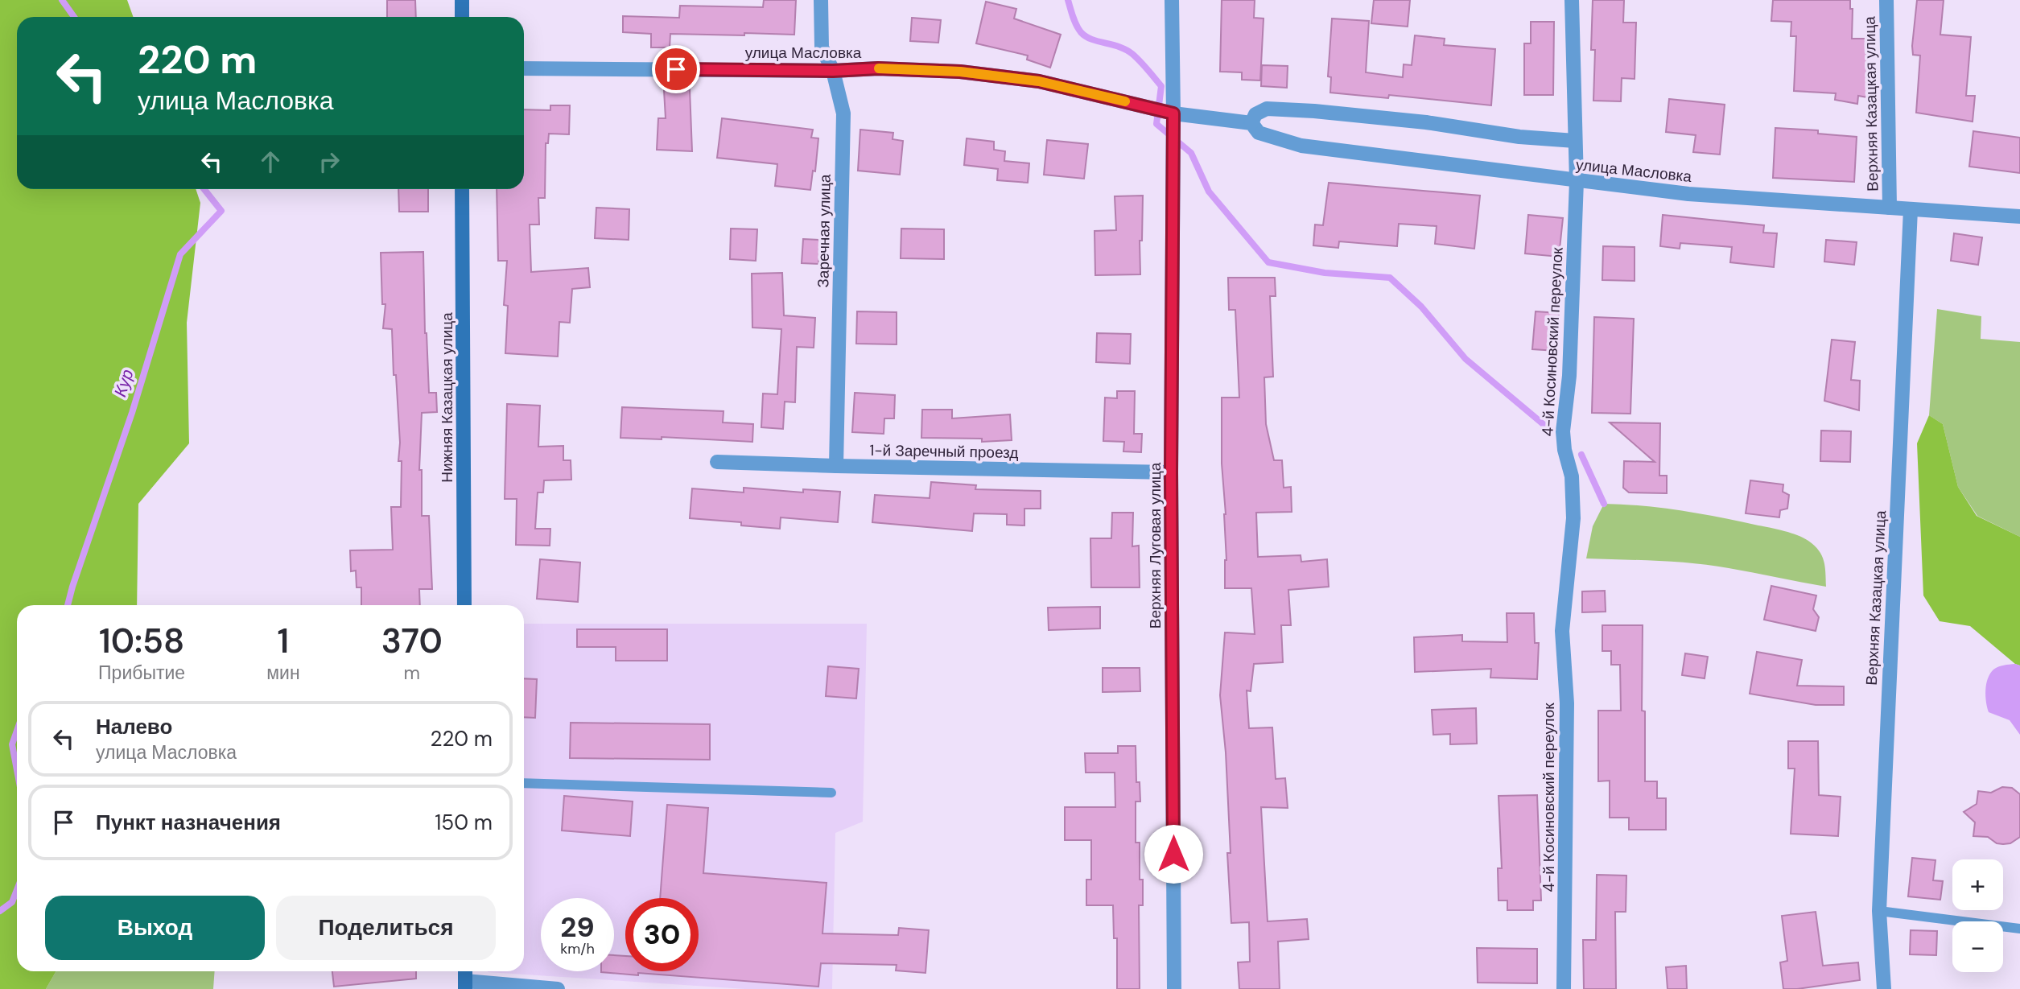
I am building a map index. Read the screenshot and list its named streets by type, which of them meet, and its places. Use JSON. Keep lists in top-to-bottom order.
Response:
{
  "streets": {
    "street": [
      "улица Масловка",
      "Верхняя Казацкая улица",
      "Заречная улица",
      "4-й Косиновский переулок",
      "Нижняя Казацкая улица",
      "1-й Заречный проезд",
      "Верхняя Луговая улица"
    ]
  },
  "crossings": [
    ["улица Масловка", "Верхняя Казацкая улица"],
    ["улица Масловка", "Заречная улица"],
    ["улица Масловка", "4-й Косиновский переулок"],
    ["улица Масловка", "Верхняя Луговая улица"],
    ["Заречная улица", "1-й Заречный проезд"],
    ["1-й Заречный проезд", "Верхняя Луговая улица"]
  ],
  "water": ["Кур"],
  "page": {
    "turn": ["220 m", "улица Масловка"],
    "eta": [
      "10:58",
      "Прибытие",
      "1",
      "мин",
      "370",
      "m"
    ],
    "list": [
      {
        "name": "Налево",
        "note": "улица Масловка",
        "value": "220 m"
      },
      {
        "name": "Пункт назначения",
        "value": "150 m"
      }
    ],
    "map_buttons": ["+", "−"],
    "buttons": ["Выход", "Поделиться"],
    "speed": "29 km/h",
    "limit": "30"
  }
}
